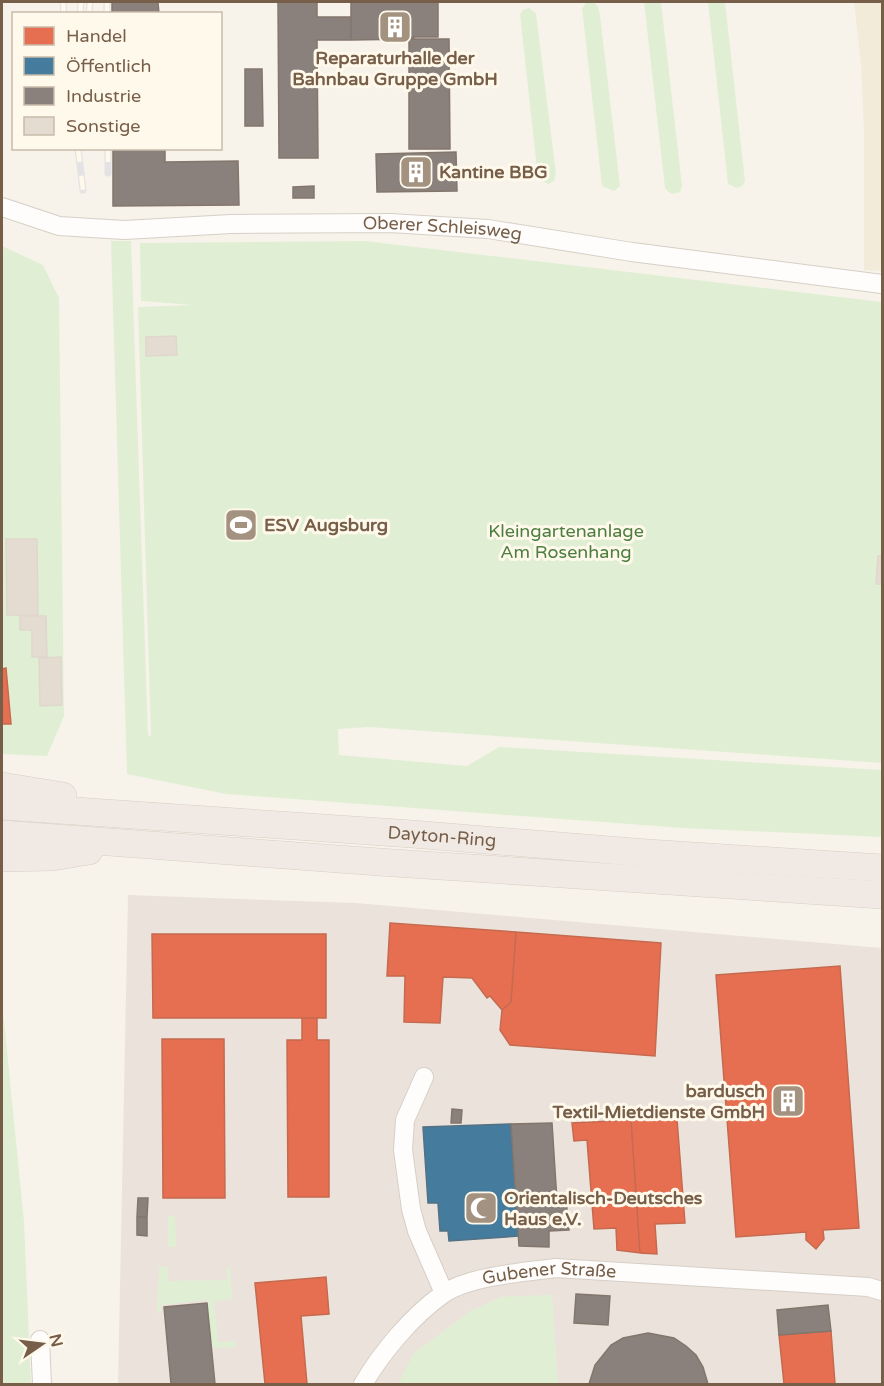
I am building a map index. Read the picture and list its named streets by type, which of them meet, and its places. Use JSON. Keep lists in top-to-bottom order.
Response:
{
  "streets": {
    "highway": ["Dayton-Ring"],
    "street": ["Oberer Schleisweg", "Gubener Straße"]
  },
  "parks": ["Kleingartenanlage Am Rosenhang"],
  "places": {
    "building": ["Reparaturhalle der Bahnbau Gruppe GmbH", "Kantine BBG", "bardusch Textil-Mietdienste GmbH"],
    "sports": ["ESV Augsburg"],
    "mosque": ["Orientalisch-Deutsches Haus e.V."]
  },
  "legend": [
    "Handel",
    "Öffentlich",
    "Industrie",
    "Sonstige"
  ],
  "north": "right"
}
